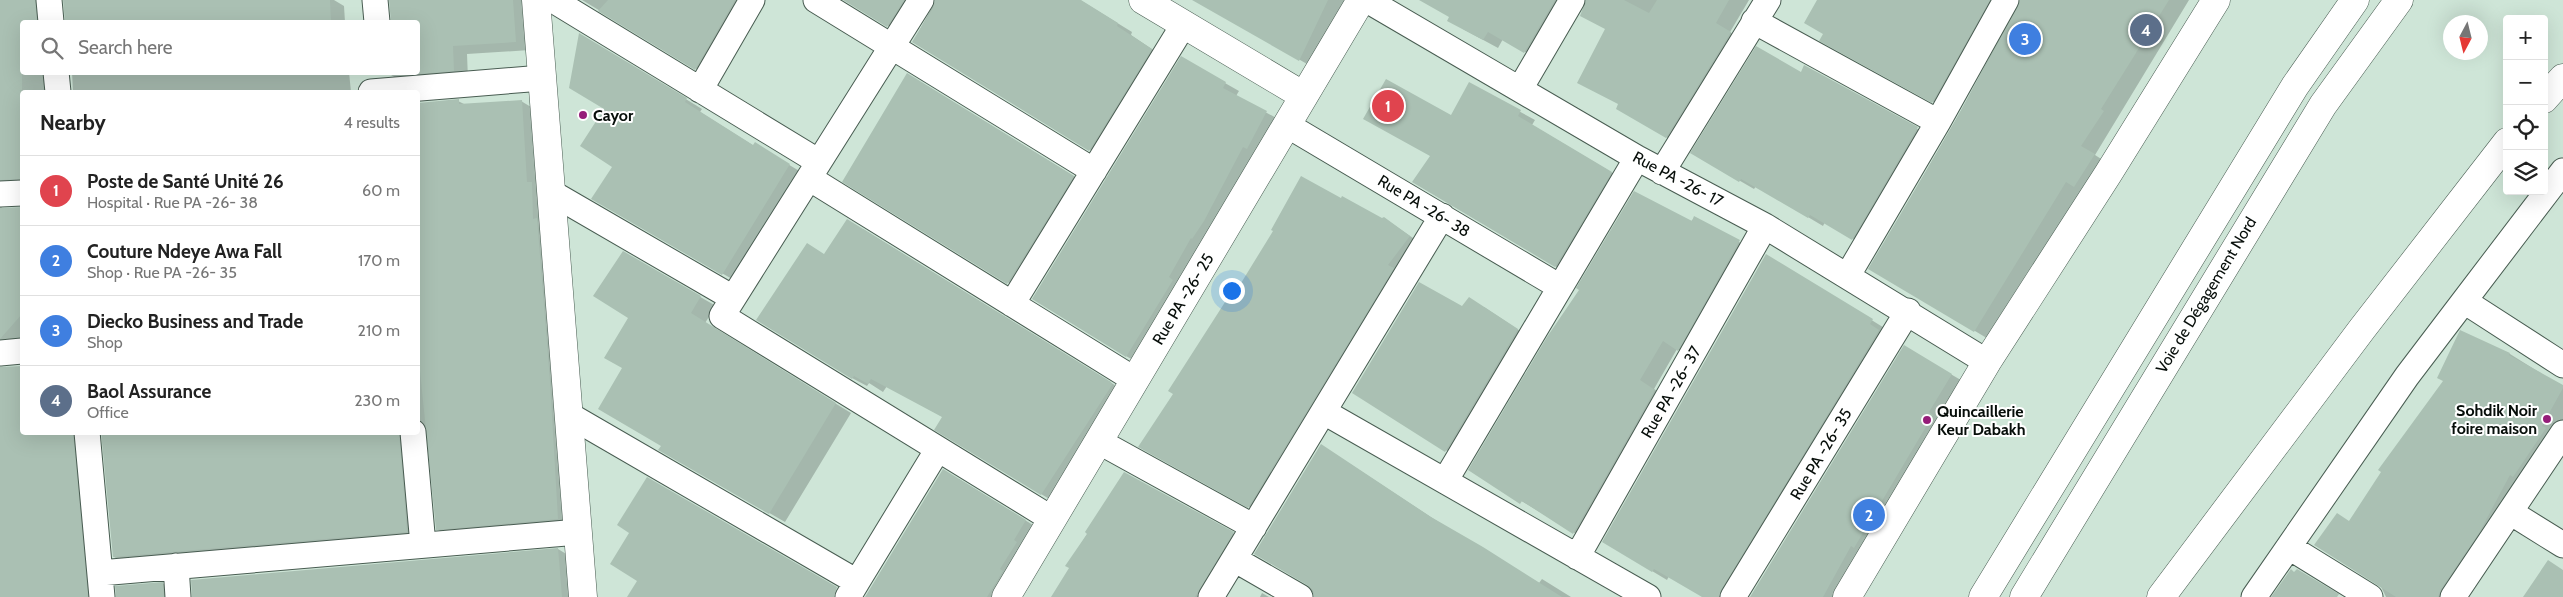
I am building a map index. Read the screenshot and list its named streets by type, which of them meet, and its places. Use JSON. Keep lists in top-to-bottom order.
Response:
{
  "streets": {
    "main road": ["Voie de Dégagement Nord", "Rue PA -26- 25"],
    "street": [
      "Rue PA -26- 17",
      "Rue PA -26- 38",
      "Rue PA -26- 37",
      "Rue PA -26- 35"
    ]
  },
  "crossings": [
    ["Rue PA -26- 17", "Rue PA -26- 37"],
    ["Rue PA -26- 17", "Rue PA -26- 35"],
    ["Rue PA -26- 38", "Rue PA -26- 25"]
  ],
  "places": ["Cayor", "Sohdik Noir foire maison", "Quincaillerie Keur Dabakh"],
  "north": "bottom",
  "page": {
    "pins": [
      "4",
      "3",
      "1",
      "2"
    ],
    "map_buttons": ["+", "−"],
    "search": "Search here",
    "heading": ["Nearby", "4 results"],
    "list": [
      {
        "mark": "1",
        "name": "Poste de Santé Unité 26",
        "note": "Hospital · Rue PA -26- 38",
        "value": "60 m"
      },
      {
        "mark": "2",
        "name": "Couture Ndeye Awa Fall",
        "note": "Shop · Rue PA -26- 35",
        "value": "170 m"
      },
      {
        "mark": "3",
        "name": "Diecko Business and Trade",
        "note": "Shop",
        "value": "210 m"
      },
      {
        "mark": "4",
        "name": "Baol Assurance",
        "note": "Office",
        "value": "230 m"
      }
    ]
  }
}
